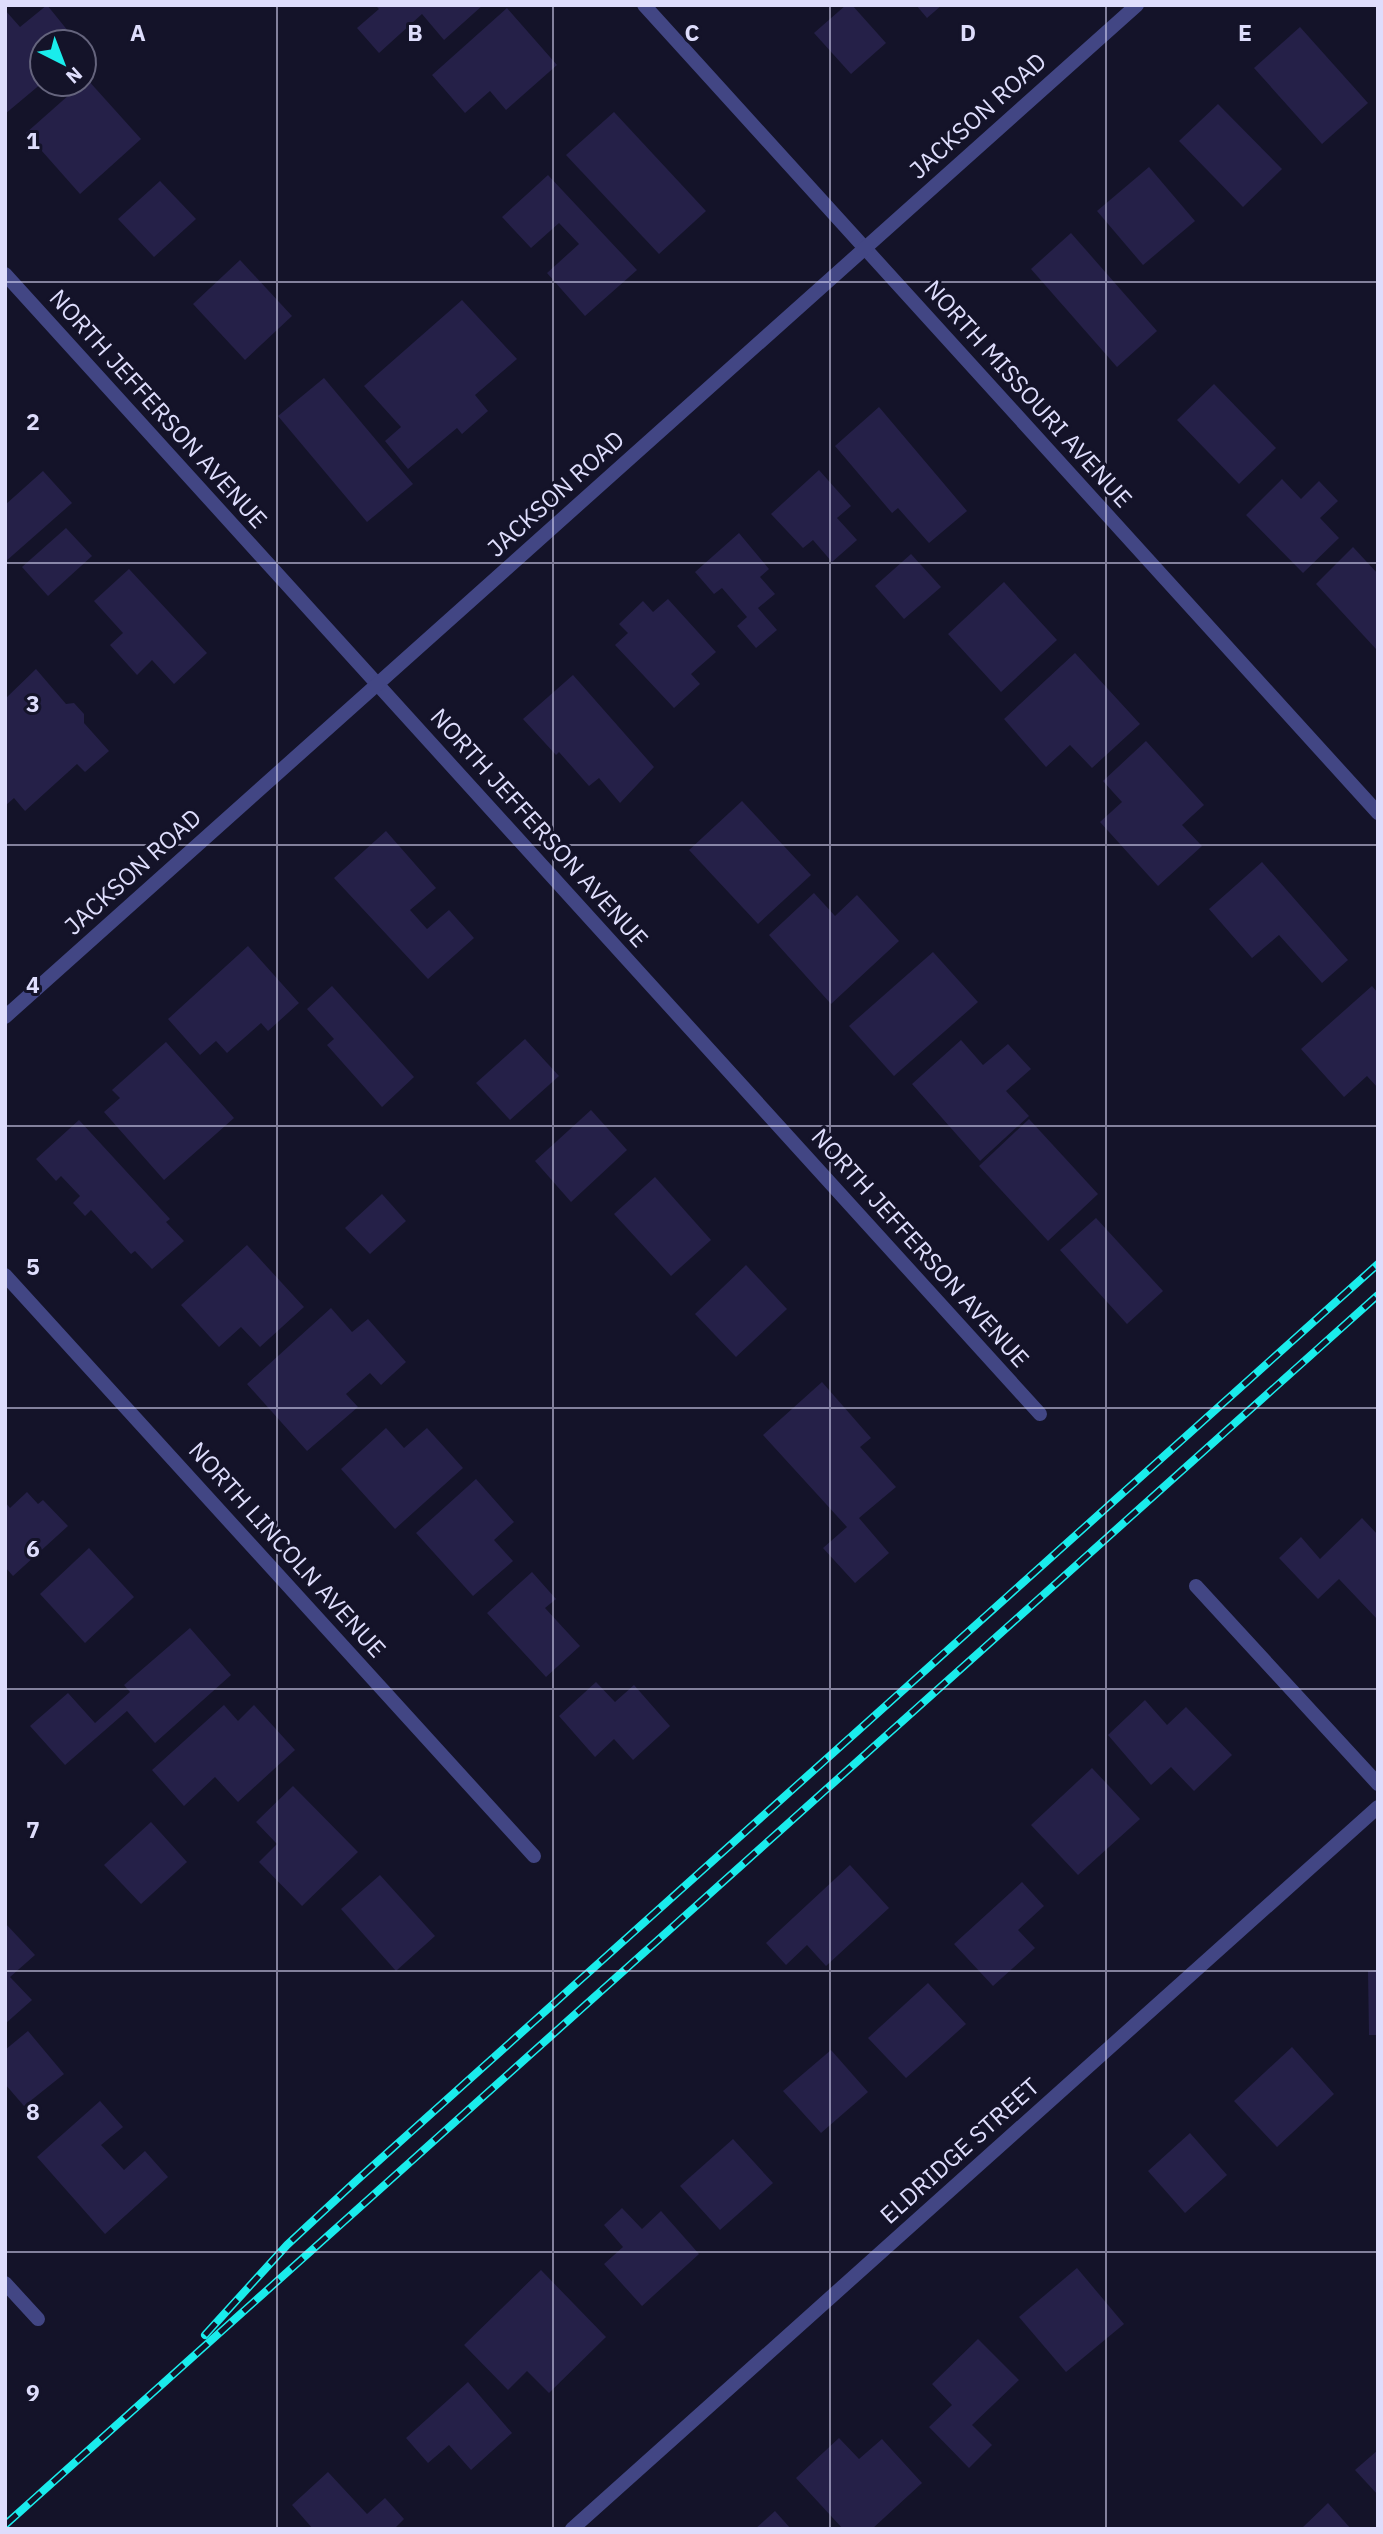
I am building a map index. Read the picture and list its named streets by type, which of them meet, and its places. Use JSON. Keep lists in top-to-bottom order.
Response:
{
  "streets": {
    "street": [
      "JACKSON ROAD",
      "NORTH MISSOURI AVENUE",
      "NORTH JEFFERSON AVENUE",
      "NORTH LINCOLN AVENUE",
      "ELDRIDGE STREET"
    ]
  },
  "crossings": [
    ["JACKSON ROAD", "NORTH MISSOURI AVENUE"],
    ["JACKSON ROAD", "NORTH JEFFERSON AVENUE"]
  ],
  "north": "bottom right",
  "grid": {
    "columns": [
      "A",
      "B",
      "C",
      "D",
      "E"
    ],
    "rows": [
      "1",
      "2",
      "3",
      "4",
      "5",
      "6",
      "7",
      "8",
      "9"
    ]
  }
}
